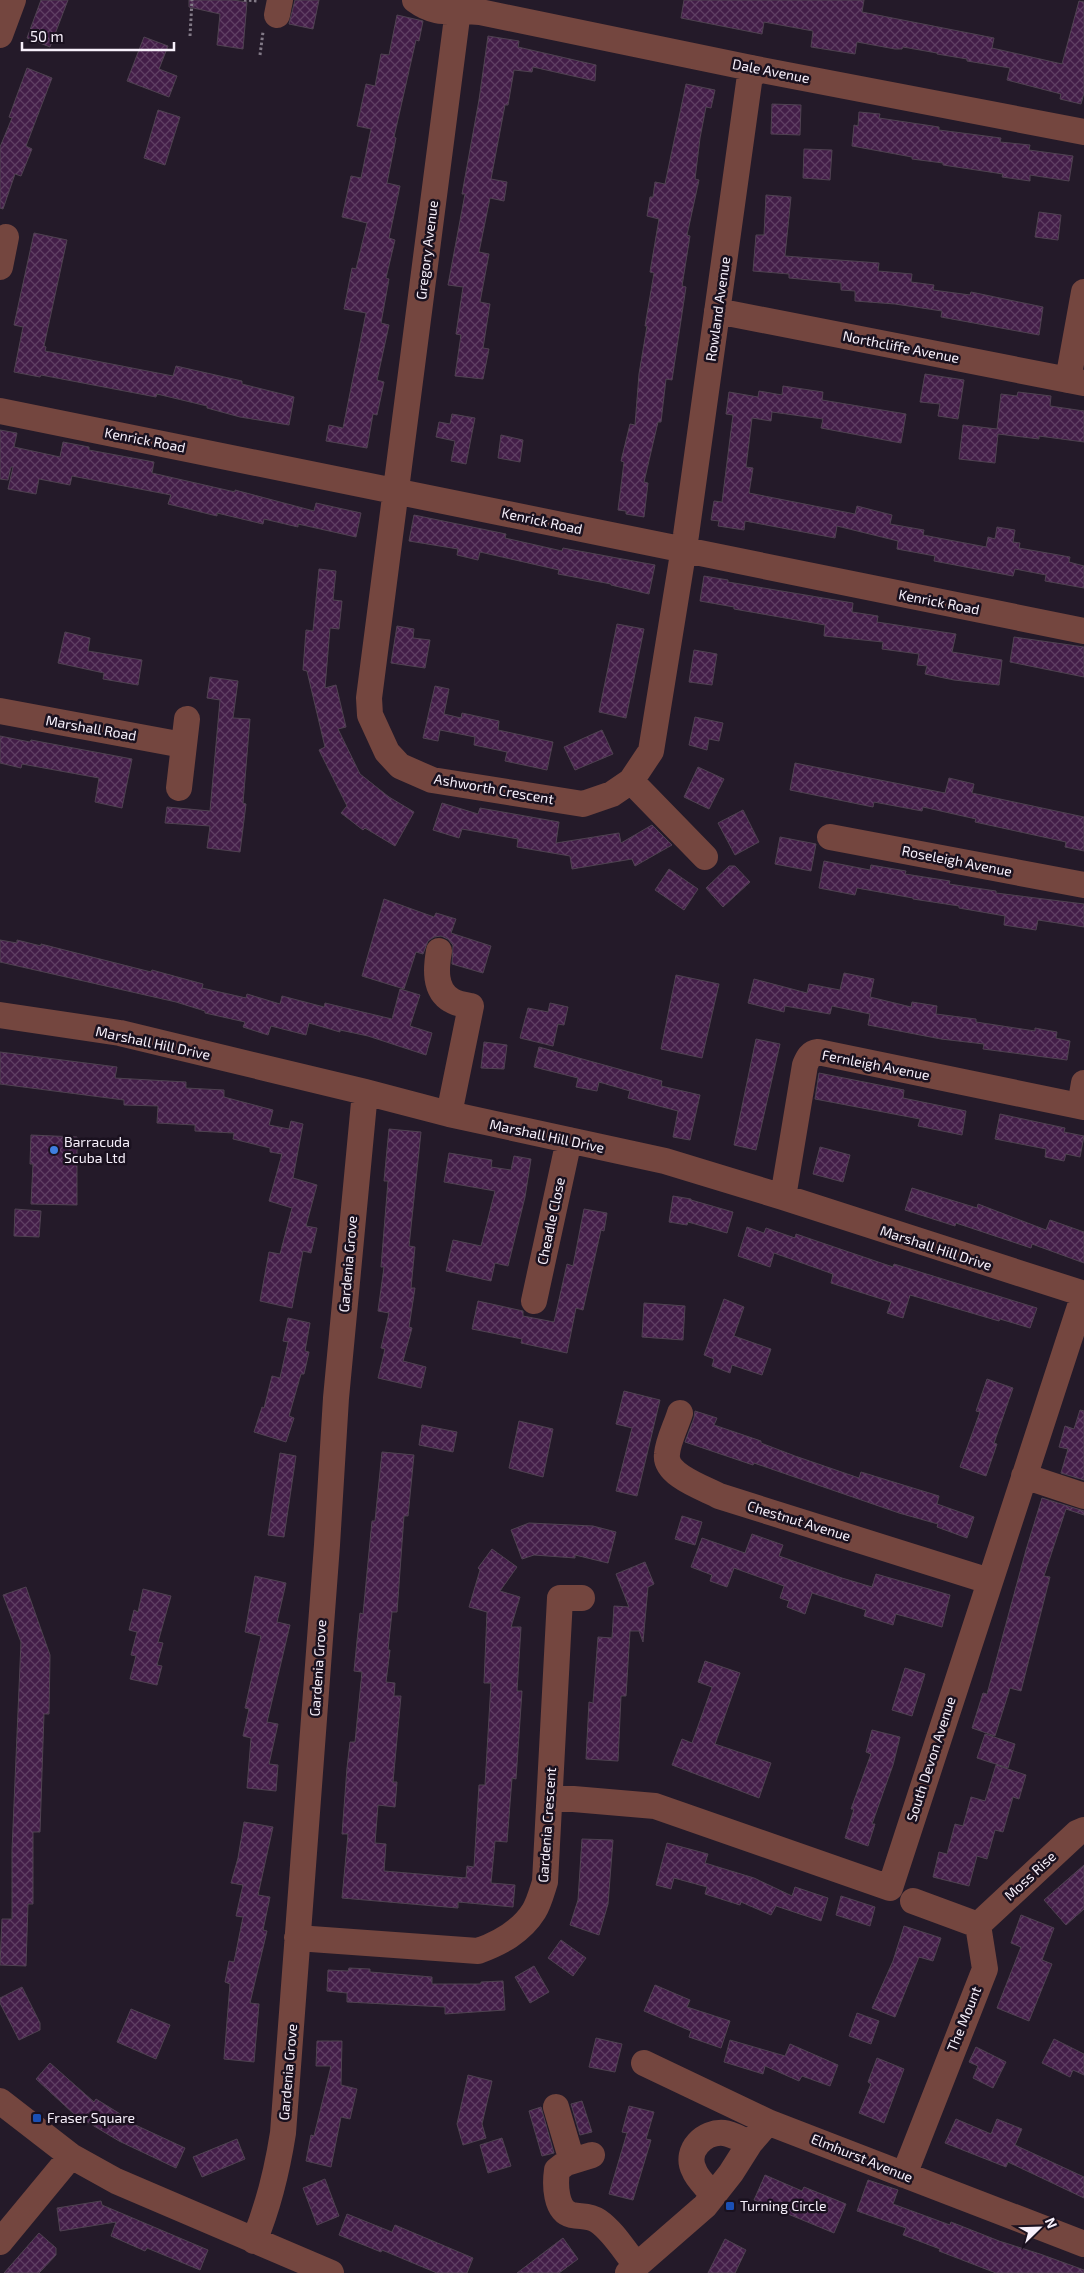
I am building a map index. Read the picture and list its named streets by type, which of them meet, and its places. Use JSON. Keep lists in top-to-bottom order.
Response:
{
  "streets": {
    "street": [
      "Dale Avenue",
      "Gregory Avenue",
      "Rowland Avenue",
      "Northcliffe Avenue",
      "Kenrick Road",
      "Marshall Road",
      "Ashworth Crescent",
      "Roseleigh Avenue",
      "Marshall Hill Drive",
      "Fernleigh Avenue",
      "Cheadle Close",
      "Gardenia Grove",
      "Chestnut Avenue",
      "South Devon Avenue",
      "Gardenia Crescent",
      "Moss Rise",
      "The Mount",
      "Elmhurst Avenue"
    ]
  },
  "crossings": [
    ["Dale Avenue", "Gregory Avenue"],
    ["Dale Avenue", "Rowland Avenue"],
    ["Gregory Avenue", "Kenrick Road"],
    ["Gregory Avenue", "Ashworth Crescent"],
    ["Rowland Avenue", "Northcliffe Avenue"],
    ["Rowland Avenue", "Kenrick Road"],
    ["Rowland Avenue", "Ashworth Crescent"],
    ["Kenrick Road", "Ashworth Crescent"],
    ["Marshall Hill Drive", "Fernleigh Avenue"],
    ["Marshall Hill Drive", "Cheadle Close"],
    ["Marshall Hill Drive", "Gardenia Grove"],
    ["Marshall Hill Drive", "South Devon Avenue"],
    ["Gardenia Grove", "Gardenia Crescent"],
    ["Chestnut Avenue", "South Devon Avenue"],
    ["South Devon Avenue", "Gardenia Crescent"],
    ["Moss Rise", "The Mount"],
    ["The Mount", "Elmhurst Avenue"]
  ],
  "places": {
    "other": ["Barracuda Scuba Ltd"],
    "transit": ["Fraser Square", "Turning Circle"]
  },
  "scale_bar": "50 m",
  "north": "top right"
}
